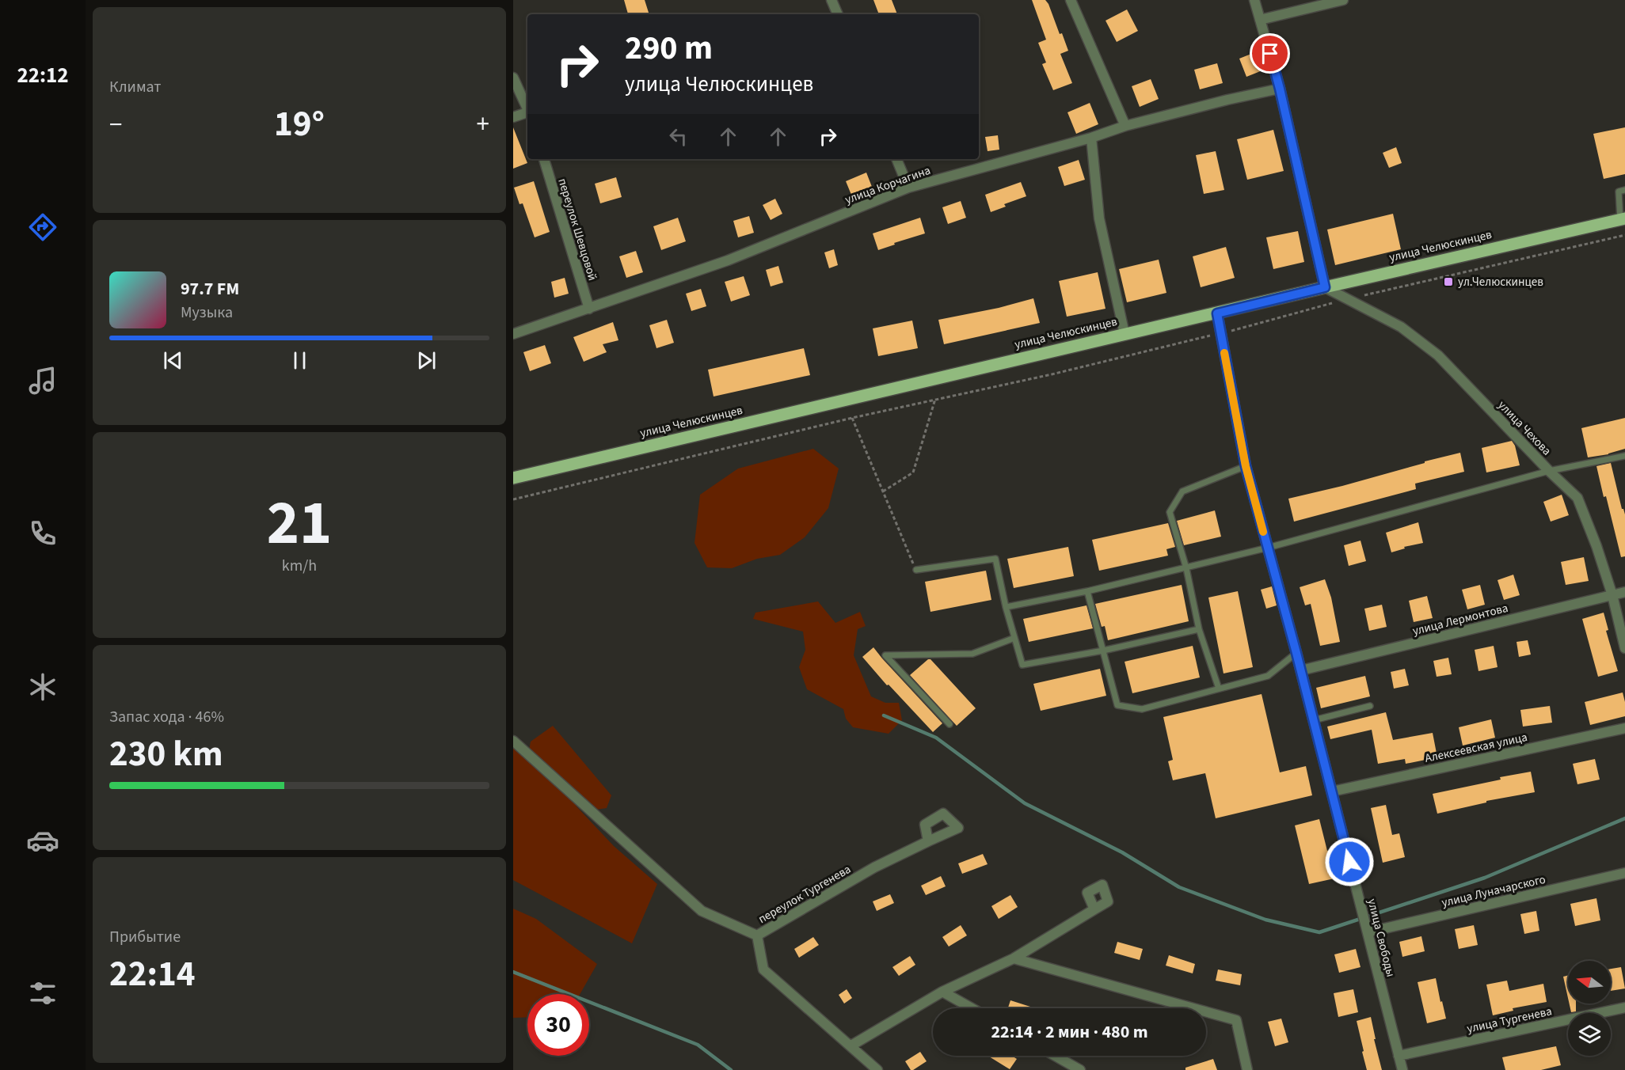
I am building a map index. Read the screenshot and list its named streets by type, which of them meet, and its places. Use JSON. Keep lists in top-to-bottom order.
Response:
{
  "streets": {
    "main road": ["улица Челюскинцев"],
    "street": [
      "улица Корчагина",
      "переулок Шевцовой",
      "улица Чехова",
      "улица Лермонтова",
      "Алексеевская улица",
      "улица Луначарского",
      "переулок Тургенева",
      "улица Свободы",
      "улица Тургенева"
    ]
  },
  "crossings": [
    ["улица Корчагина", "переулок Шевцовой"],
    ["улица Челюскинцев", "улица Чехова"],
    ["улица Челюскинцев", "улица Свободы"],
    ["улица Чехова", "улица Лермонтова"],
    ["улица Лермонтова", "улица Свободы"],
    ["Алексеевская улица", "улица Свободы"],
    ["улица Луначарского", "улица Свободы"],
    ["улица Свободы", "улица Тургенева"]
  ],
  "places": {
    "transit": ["ул.Челюскинцев"]
  },
  "north": "left",
  "page": {
    "tabs": "22:12",
    "tile": [
      "Климат",
      ["21", "km/h"],
      ["Запас хода · 46%", "230 km"],
      ["Прибытие", "22:14"]
    ],
    "turn": ["290 m", "улица Челюскинцев"],
    "heat": ["−", "19°", "+"],
    "song": ["97.7 FM", "Музыка"],
    "limit": "30",
    "trip": "22:14 · 2 мин · 480 m"
  }
}
